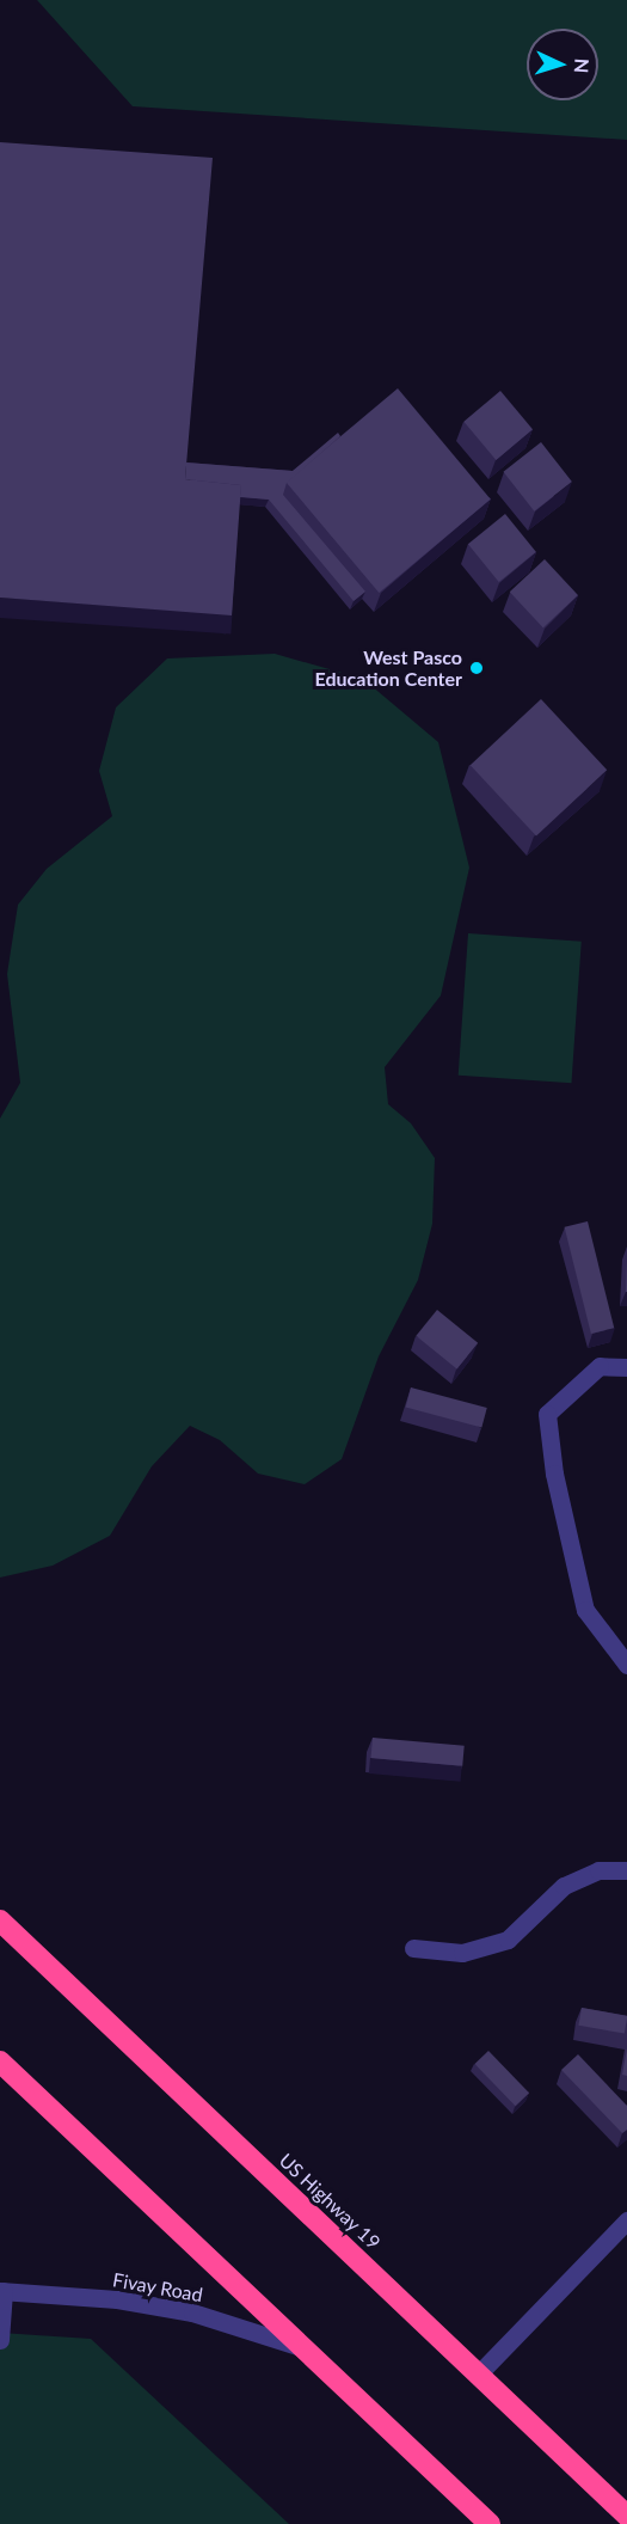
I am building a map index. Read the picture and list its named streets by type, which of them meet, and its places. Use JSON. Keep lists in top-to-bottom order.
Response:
{
  "streets": {
    "highway": ["US Highway 19"],
    "street": ["Fivay Road"]
  },
  "places": ["West Pasco Education Center"],
  "north": "right"
}
